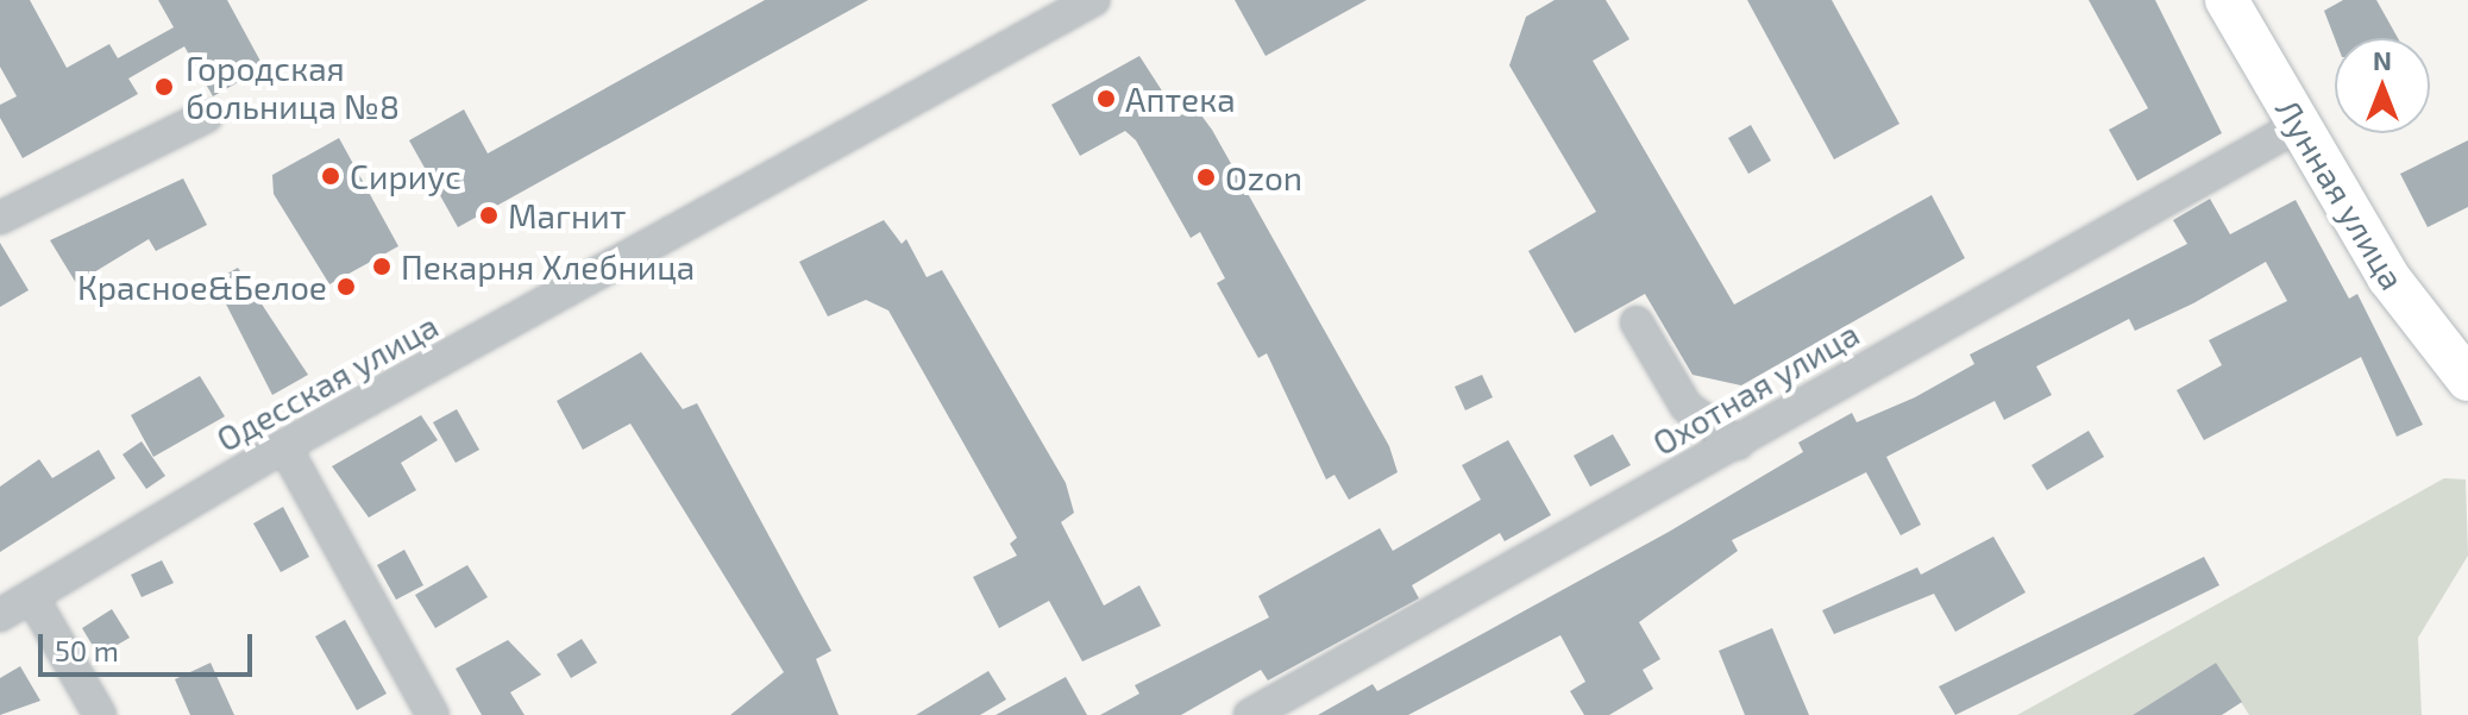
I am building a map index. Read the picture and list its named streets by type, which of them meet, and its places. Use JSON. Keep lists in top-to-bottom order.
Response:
{
  "streets": {
    "street": ["Лунная улица", "Одесская улица", "Охотная улица"]
  },
  "crossings": [
    ["Лунная улица", "Охотная улица"]
  ],
  "places": [
    "Городская больница №8",
    "Аптека",
    "Сириус",
    "Ozon",
    "Магнит",
    "Пекарня Хлебница",
    "Красное&Белое"
  ],
  "scale_bar": "50 m",
  "north": "top"
}
